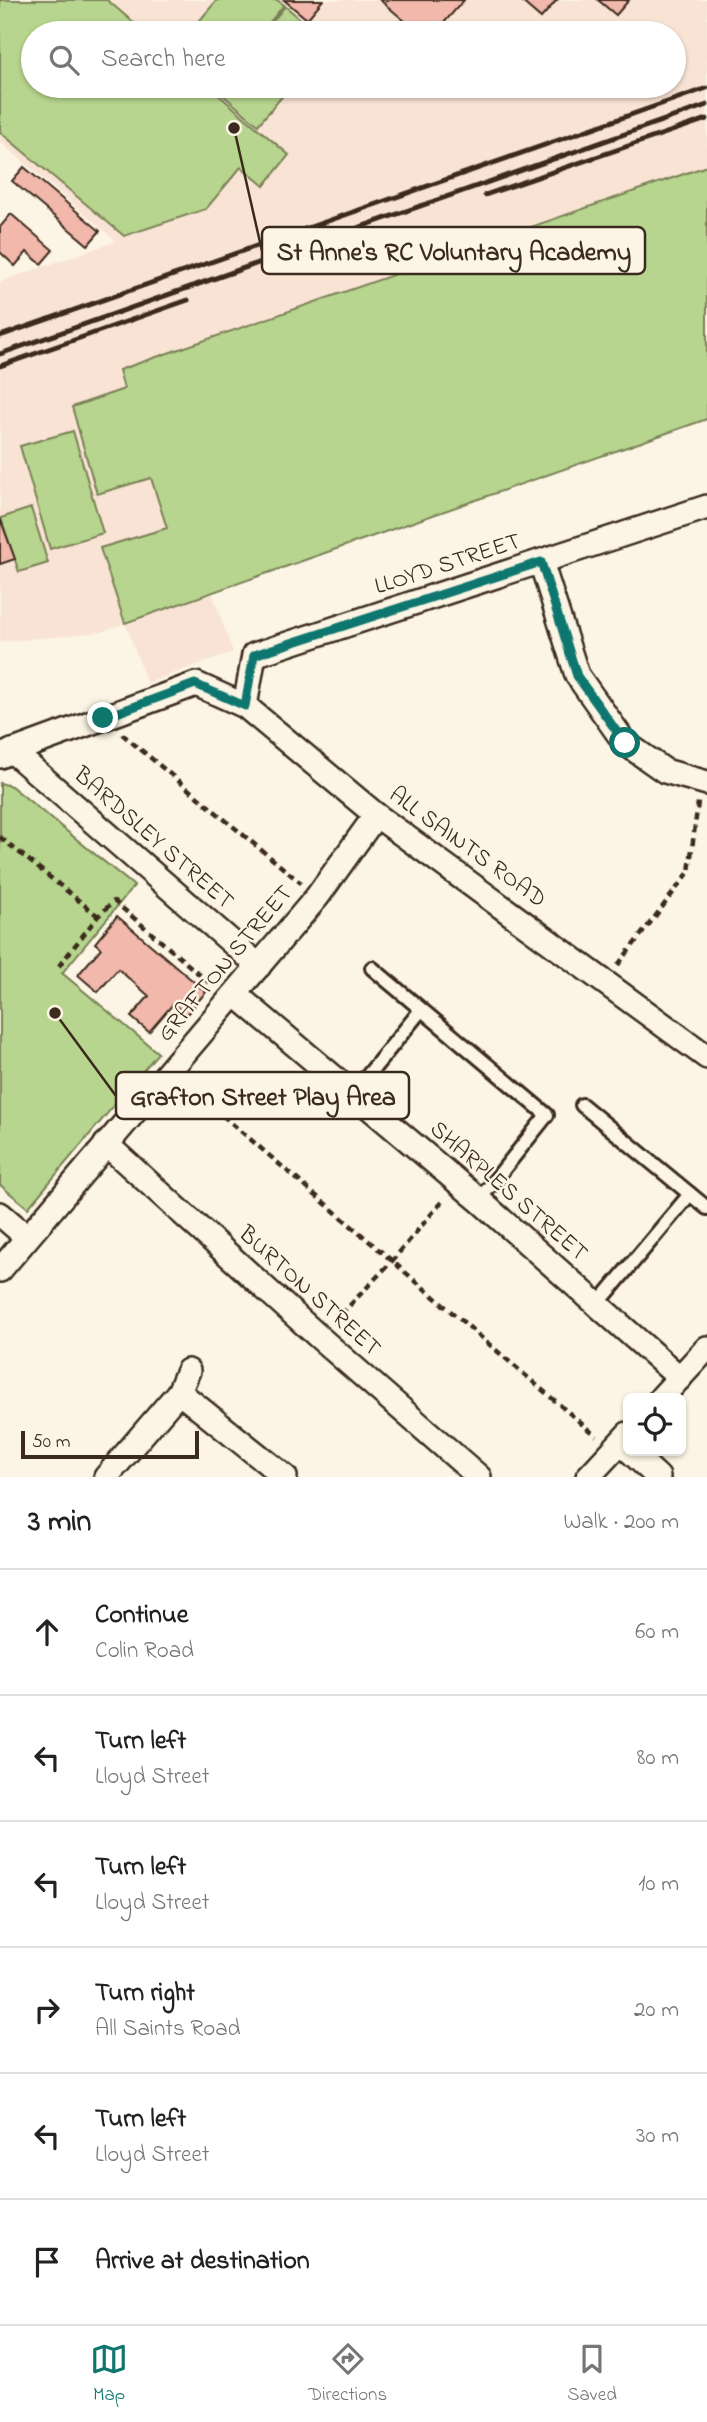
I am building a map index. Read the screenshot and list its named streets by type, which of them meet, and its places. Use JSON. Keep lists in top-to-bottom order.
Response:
{
  "streets": {
    "street": [
      "LLOYD STREET",
      "BARDSLEY STREET",
      "ALL SAINTS ROAD",
      "GRAFTON STREET",
      "SHARPLES STREET",
      "BURTON STREET"
    ]
  },
  "crossings": [
    ["LLOYD STREET", "ALL SAINTS ROAD"],
    ["BARDSLEY STREET", "GRAFTON STREET"],
    ["ALL SAINTS ROAD", "GRAFTON STREET"],
    ["GRAFTON STREET", "SHARPLES STREET"],
    ["GRAFTON STREET", "BURTON STREET"]
  ],
  "places": ["St Anne's RC Voluntary Academy", "Grafton Street Play Area"],
  "scale_bar": "50 m",
  "page": {
    "search": "Search here",
    "scale": "50 m",
    "heading": ["3 min", "Walk · 200 m"],
    "list": [
      ["Continue", "Colin Road", "60 m"],
      ["Turn left", "Lloyd Street", "80 m"],
      ["Turn left", "Lloyd Street", "10 m"],
      ["Turn right", "All Saints Road", "20 m"],
      ["Turn left", "Lloyd Street", "30 m"],
      "Arrive at destination"
    ],
    "nav": ["Map", "Directions", "Saved"]
  }
}
